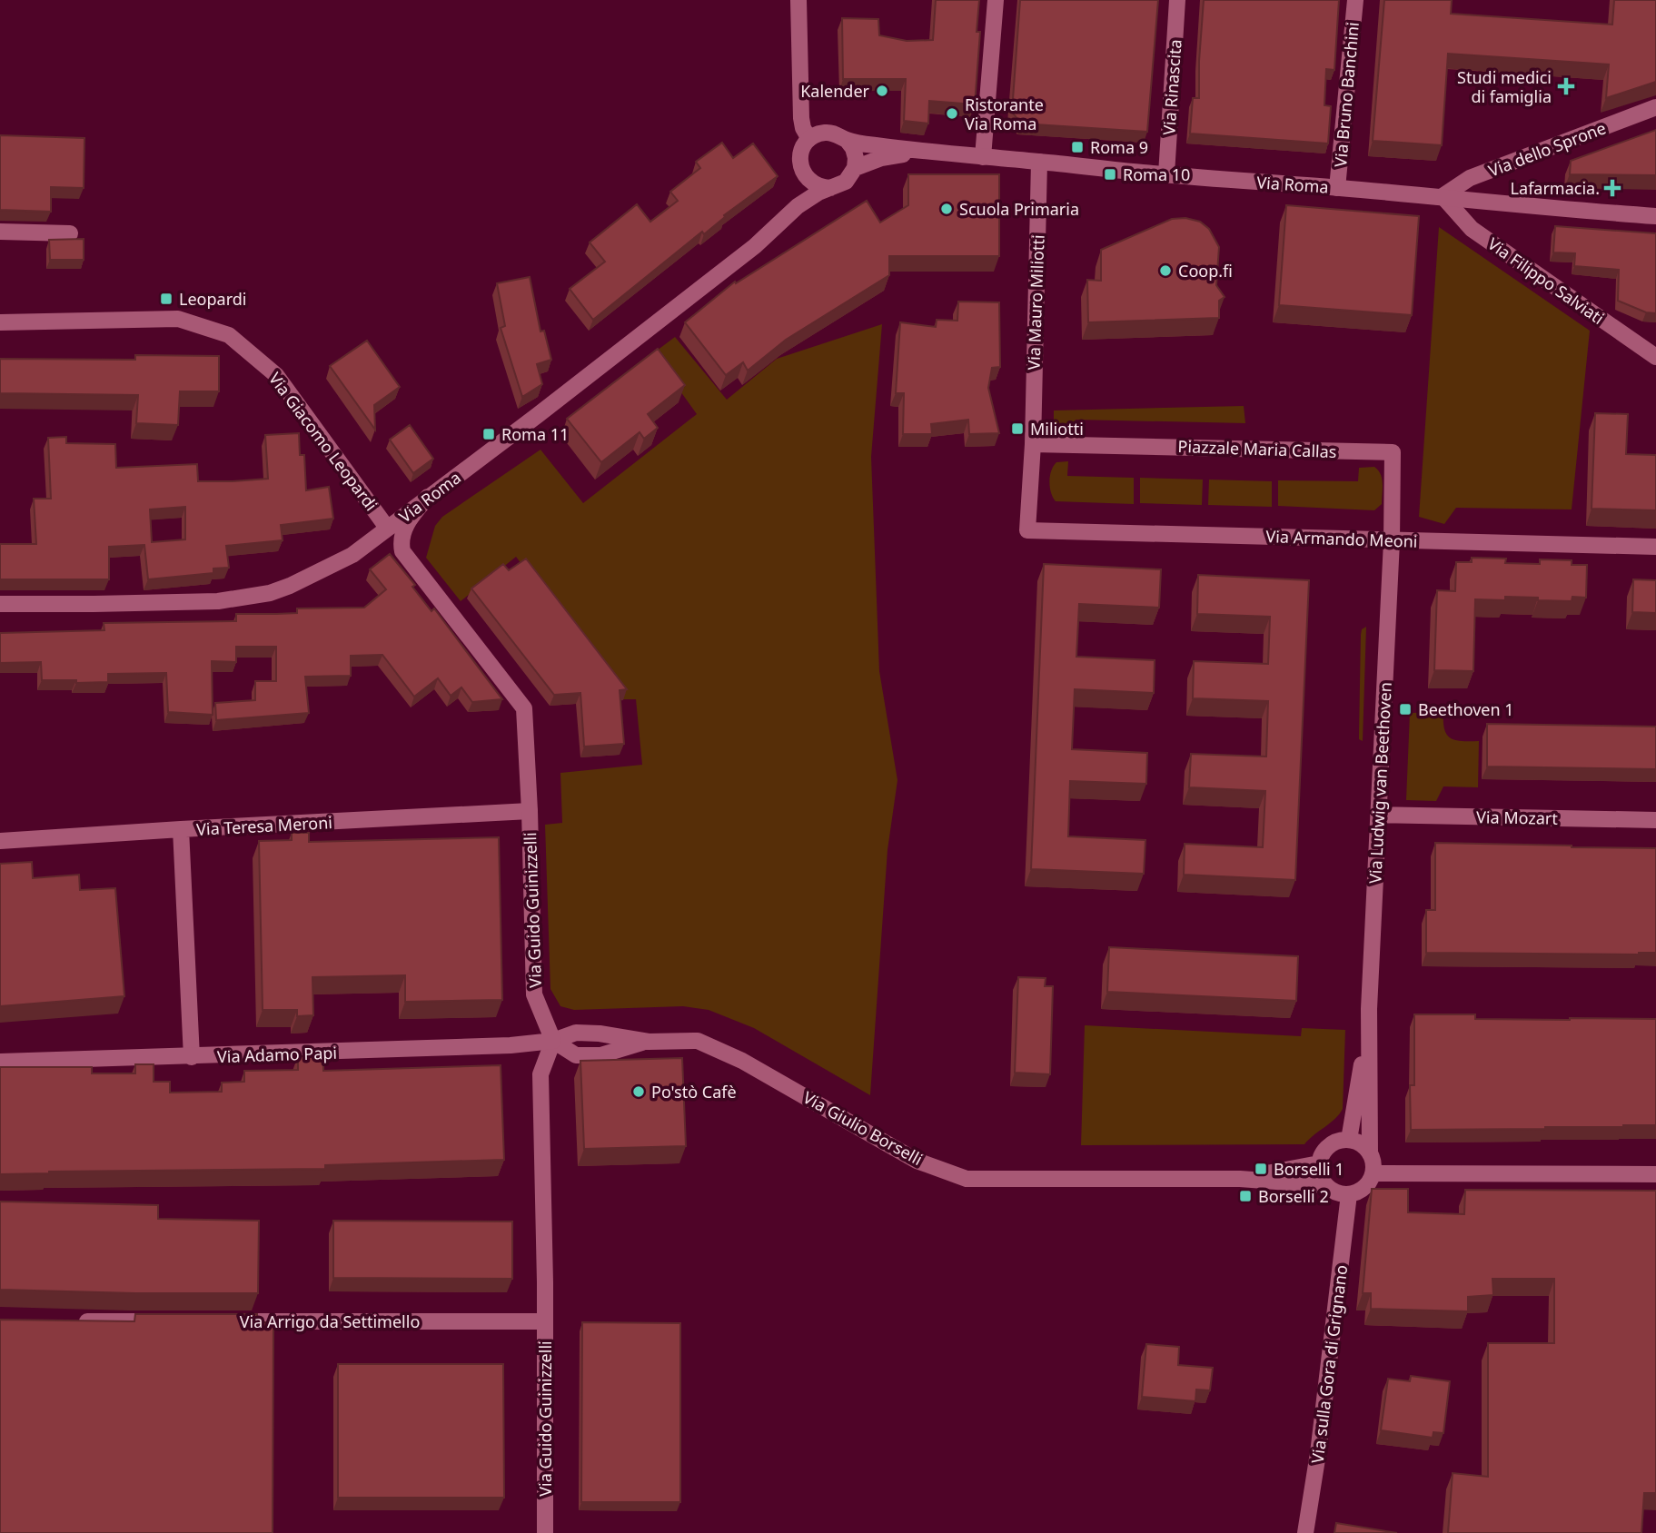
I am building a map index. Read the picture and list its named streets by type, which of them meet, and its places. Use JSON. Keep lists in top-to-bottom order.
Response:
{
  "streets": {
    "street": [
      "Via Rinascita",
      "Via Bruno Banchini",
      "Via dello Sprone",
      "Via Roma",
      "Via Filippo Salviati",
      "Via Mauro Miliotti",
      "Via Giacomo Leopardi",
      "Piazzale Maria Callas",
      "Via Armando Meoni",
      "Via Ludwig van Beethoven",
      "Via Mozart",
      "Via Teresa Meroni",
      "Via Guido Guinizzelli",
      "Via Adamo Papi",
      "Via Giulio Borselli",
      "Via Arrigo da Settimello",
      "Via sulla Gora di Grignano"
    ]
  },
  "crossings": [
    ["Via Rinascita", "Via Roma"],
    ["Via Bruno Banchini", "Via Roma"],
    ["Via dello Sprone", "Via Roma"],
    ["Via dello Sprone", "Via Filippo Salviati"],
    ["Via Roma", "Via Filippo Salviati"],
    ["Via Roma", "Via Mauro Miliotti"],
    ["Via Roma", "Via Giacomo Leopardi"],
    ["Via Mauro Miliotti", "Piazzale Maria Callas"],
    ["Via Mauro Miliotti", "Via Armando Meoni"],
    ["Piazzale Maria Callas", "Via Armando Meoni"],
    ["Piazzale Maria Callas", "Via Ludwig van Beethoven"],
    ["Via Armando Meoni", "Via Ludwig van Beethoven"],
    ["Via Ludwig van Beethoven", "Via Mozart"],
    ["Via Ludwig van Beethoven", "Via Giulio Borselli"],
    ["Via Ludwig van Beethoven", "Via sulla Gora di Grignano"],
    ["Via Teresa Meroni", "Via Guido Guinizzelli"],
    ["Via Guido Guinizzelli", "Via Adamo Papi"],
    ["Via Guido Guinizzelli", "Via Giulio Borselli"],
    ["Via Guido Guinizzelli", "Via Arrigo da Settimello"],
    ["Via Adamo Papi", "Via Giulio Borselli"],
    ["Via Giulio Borselli", "Via sulla Gora di Grignano"]
  ],
  "places": {
    "health": ["Studi medici di famiglia", "Lafarmacia."],
    "other": [
      "Kalender",
      "Ristorante Via Roma",
      "Scuola Primaria",
      "Coop.fi",
      "Po'stò Cafè"
    ],
    "transit": [
      "Roma 9",
      "Roma 10",
      "Leopardi",
      "Miliotti",
      "Roma 11",
      "Beethoven 1",
      "Borselli 1",
      "Borselli 2"
    ]
  }
}
